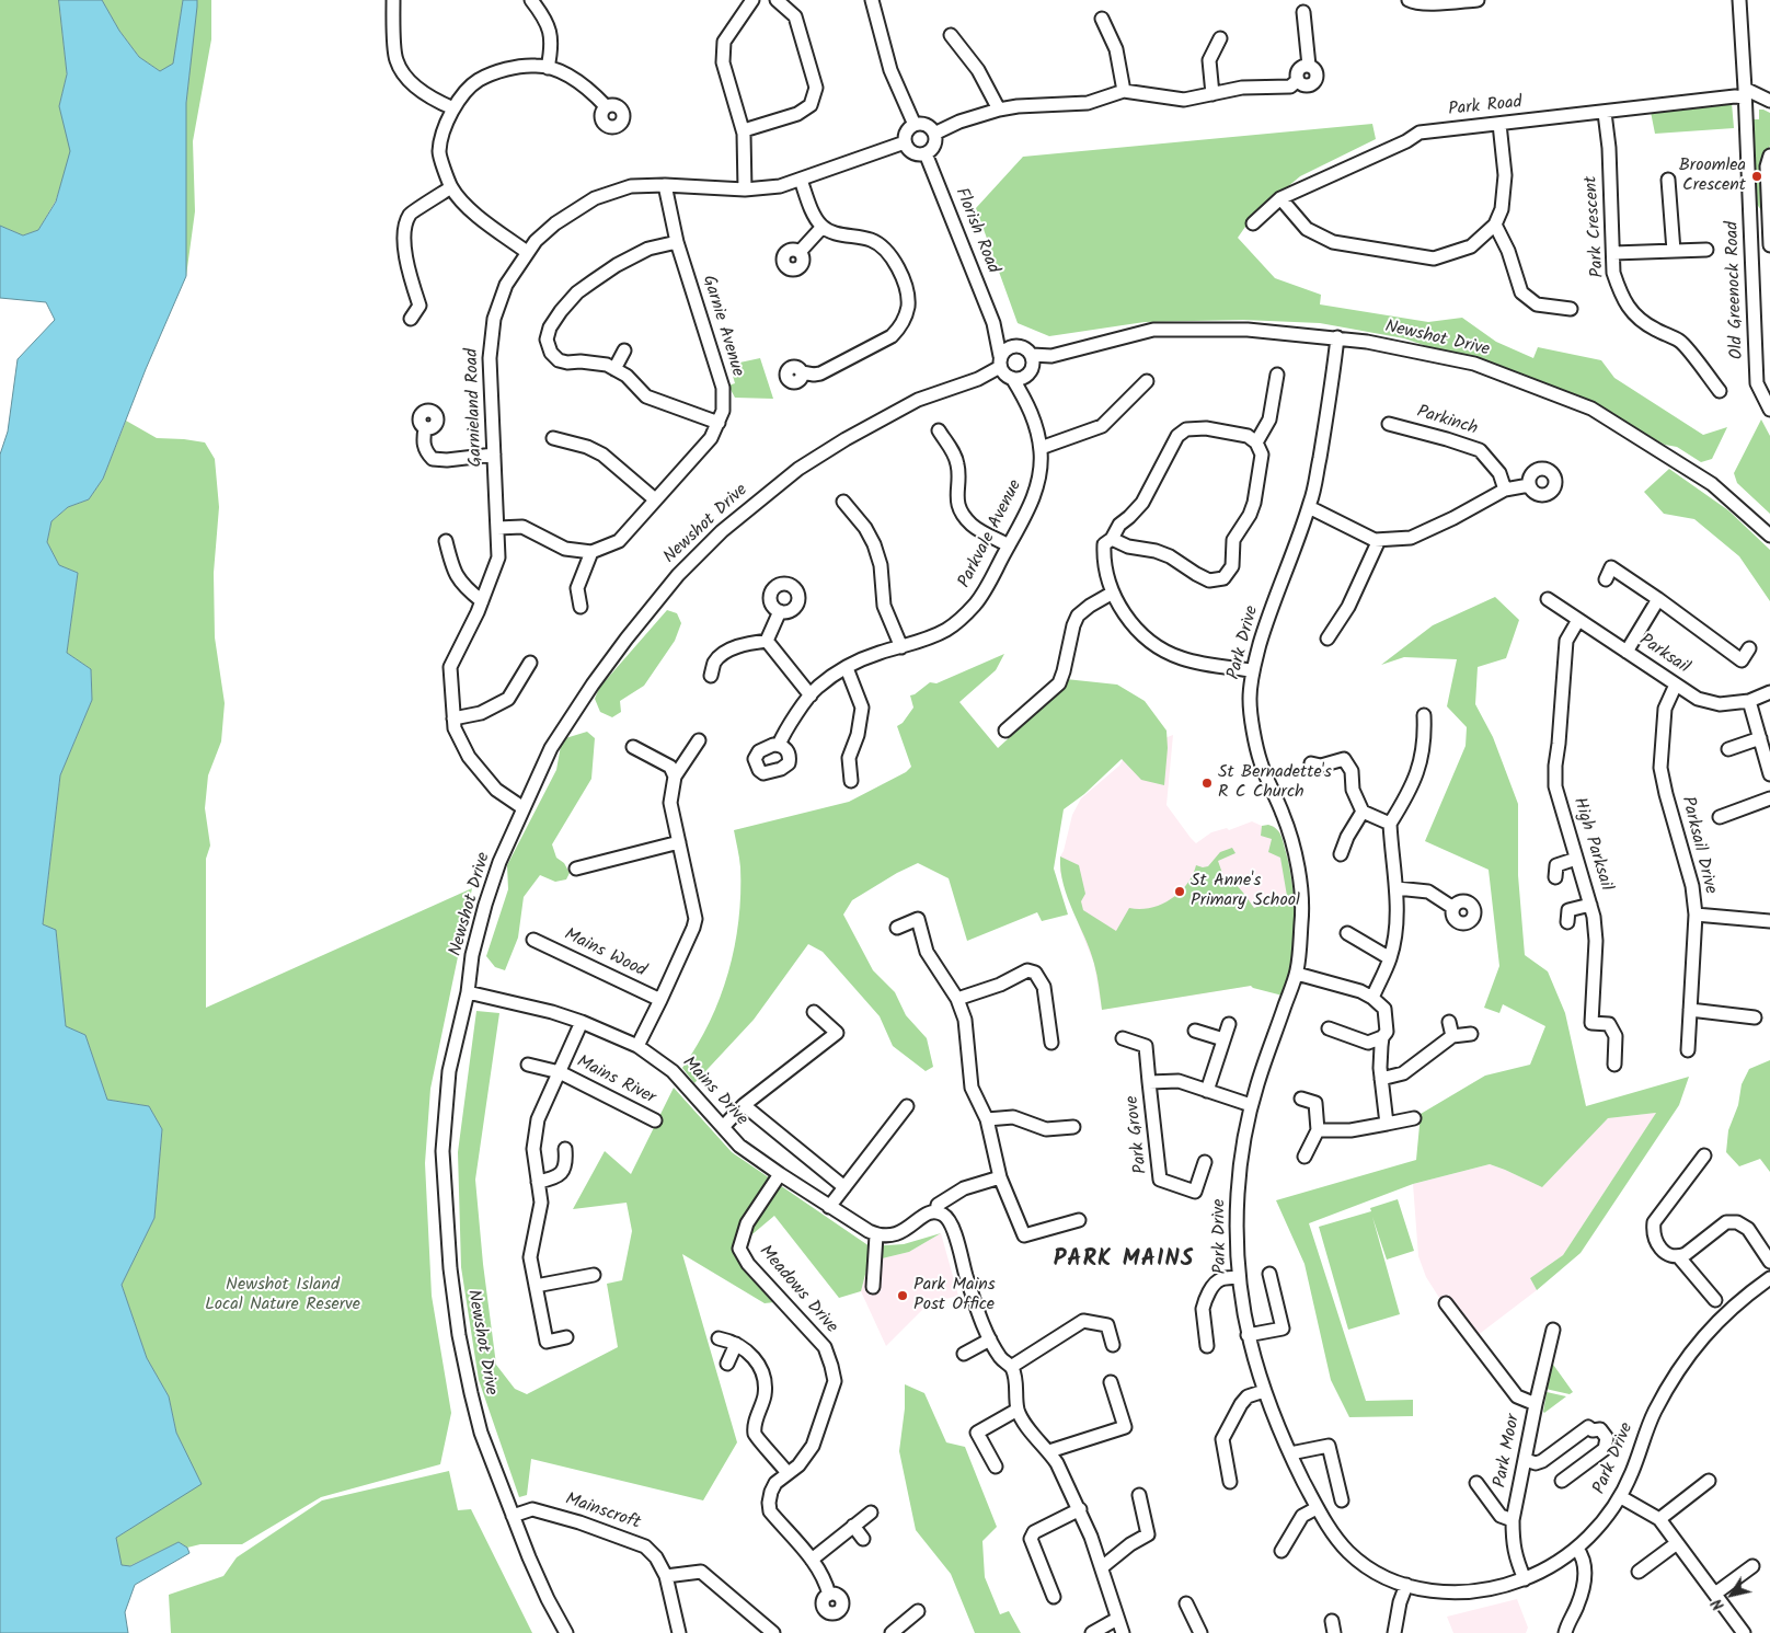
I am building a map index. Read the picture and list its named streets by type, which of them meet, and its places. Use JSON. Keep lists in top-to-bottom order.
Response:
{
  "streets": {
    "street": [
      "Park Road",
      "Park Crescent",
      "Florish Road",
      "Old Greenock Road",
      "Garnie Avenue",
      "Newshot Drive",
      "Garnieland Road",
      "Parkinch",
      "Parkvale Avenue",
      "Park Drive",
      "Parksail",
      "High Parksail",
      "Parksail Drive",
      "Mains Wood",
      "Mains River",
      "Mains Drive",
      "Park Grove",
      "Meadows Drive",
      "Park Moor",
      "Mainscroft"
    ]
  },
  "crossings": [
    ["Park Road", "Park Crescent"],
    ["Park Road", "Old Greenock Road"],
    ["Florish Road", "Newshot Drive"],
    ["Florish Road", "Garnieland Road"],
    ["Florish Road", "Parkvale Avenue"],
    ["Garnie Avenue", "Garnieland Road"],
    ["Newshot Drive", "Garnieland Road"],
    ["Newshot Drive", "Parkvale Avenue"],
    ["Newshot Drive", "Park Drive"],
    ["Newshot Drive", "Mains Drive"],
    ["Newshot Drive", "Mainscroft"],
    ["Park Drive", "Park Grove"],
    ["Park Drive", "Park Moor"],
    ["Parksail", "High Parksail"],
    ["Parksail", "Parksail Drive"],
    ["Mains Wood", "Mains Drive"],
    ["Mains River", "Mains Drive"],
    ["Mains Drive", "Meadows Drive"]
  ],
  "districts": ["PARK MAINS"],
  "parks": ["Newshot Island Local Nature Reserve"],
  "places": [
    "Broomlea Crescent",
    "St Bernadette's R C Church",
    "St Anne's Primary School",
    "Park Mains Post Office"
  ],
  "north": "bottom left"
}
